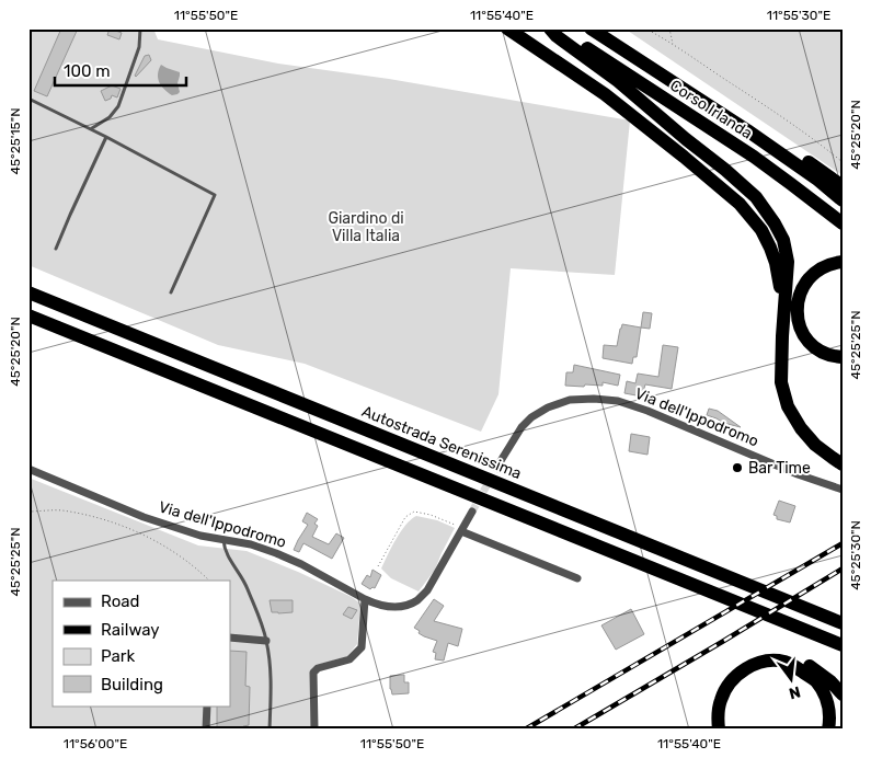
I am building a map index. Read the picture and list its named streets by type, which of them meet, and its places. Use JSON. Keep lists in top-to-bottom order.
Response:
{
  "streets": {
    "highway": ["Corso Irlanda", "Autostrada Serenissima"],
    "street": ["Via dell'Ippodromo"]
  },
  "parks": ["Giardino di Villa Italia"],
  "places": ["Bar Time"],
  "legend": [
    "Road",
    "Railway",
    "Park",
    "Building"
  ],
  "scale_bar": "100 m",
  "north": "bottom",
  "coordinates": [
    "11°55'50\"E",
    "11°55'40\"E",
    "11°55'30\"E",
    "45°25'20\"N",
    "45°25'15\"N",
    "45°25'25\"N",
    "45°25'30\"N",
    "11°56'00\"E"
  ]
}
